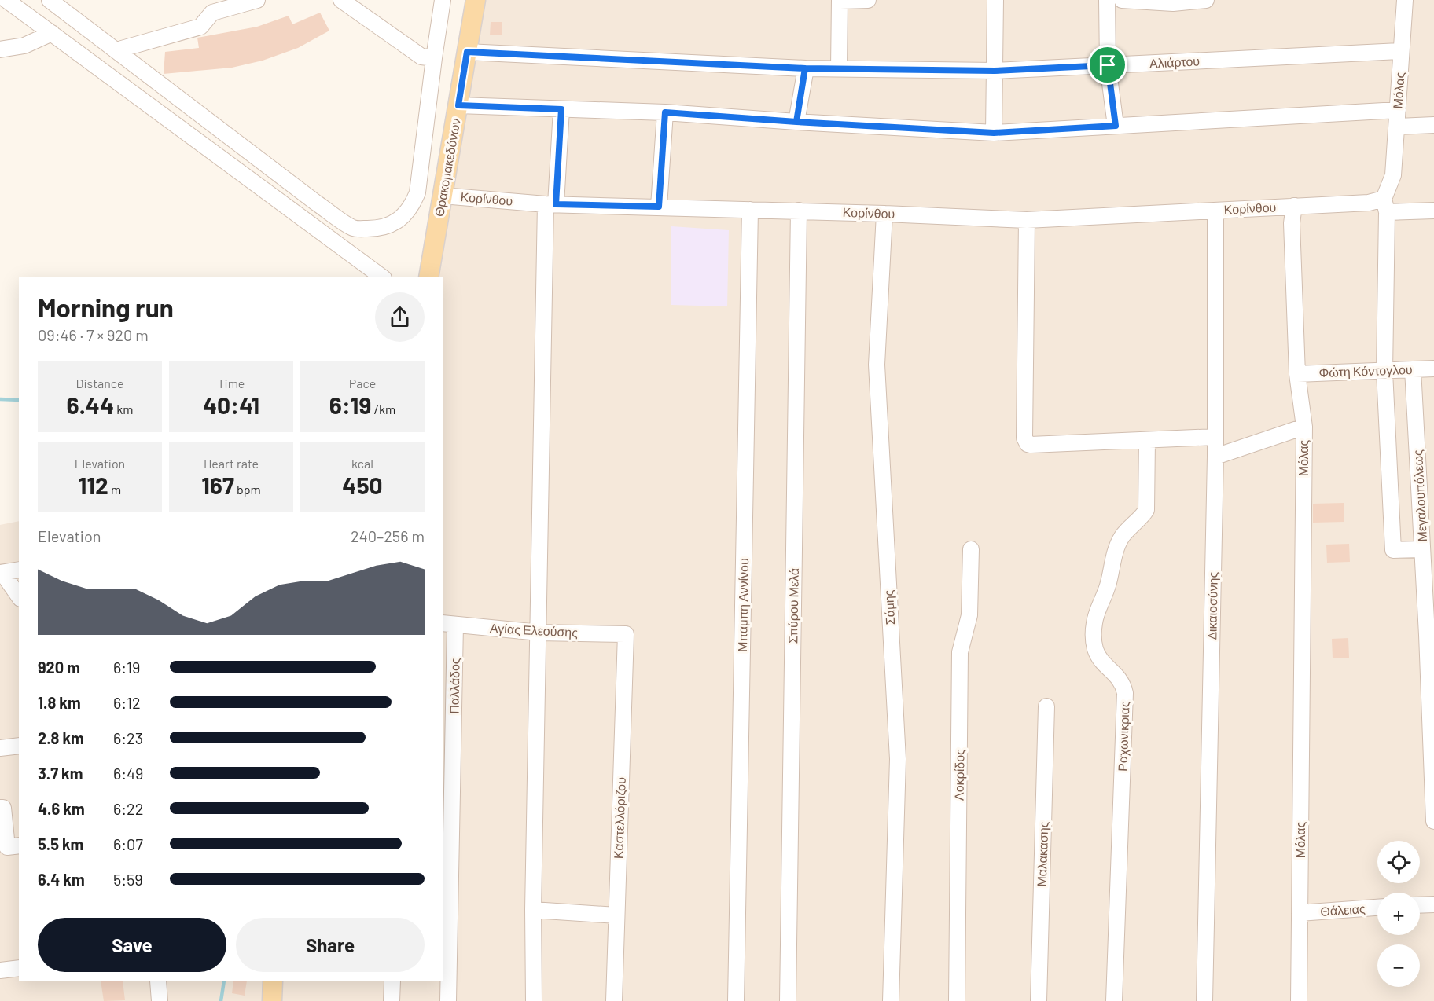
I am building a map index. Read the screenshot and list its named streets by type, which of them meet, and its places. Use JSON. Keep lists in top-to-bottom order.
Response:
{
  "streets": {
    "main road": ["Θρακομακεδόνων"],
    "street": [
      "Αλιάρτου",
      "Μόλας",
      "Κορίνθου",
      "Φώτη Κόντογλου",
      "Μεγαλουπόλεως",
      "Μπαμπη Αννίνου",
      "Σπύρου Μελά",
      "Δικαιοσύνης",
      "Σάμης",
      "Αγίας Ελεούσης",
      "Παλλάδος",
      "Ραχωνικριας",
      "Λοκρίδος",
      "Καστελλόριζου",
      "Μαλακασης",
      "Θάλειας"
    ]
  },
  "crossings": [
    ["Αλιάρτου", "Μόλας"],
    ["Αλιάρτου", "Θρακομακεδόνων"],
    ["Μόλας", "Κορίνθου"],
    ["Μόλας", "Φώτη Κόντογλου"],
    ["Μόλας", "Θάλειας"],
    ["Θρακομακεδόνων", "Κορίνθου"],
    ["Κορίνθου", "Μπαμπη Αννίνου"],
    ["Κορίνθου", "Σπύρου Μελά"],
    ["Κορίνθου", "Δικαιοσύνης"],
    ["Κορίνθου", "Σάμης"],
    ["Φώτη Κόντογλου", "Μεγαλουπόλεως"],
    ["Αγίας Ελεούσης", "Παλλάδος"],
    ["Αγίας Ελεούσης", "Καστελλόριζου"]
  ],
  "page": {
    "heading": ["Morning run", "09:46 · 7 × 920 m"],
    "stats": [
      ["Distance", "6.44 km"],
      ["Time", "40:41"],
      ["Pace", "6:19 /km"],
      ["Elevation", "112 m"],
      ["Heart rate", "167 bpm"],
      ["kcal", "450"]
    ],
    "chart": ["Elevation", "240–256 m"],
    "list": [
      {
        "name": "920 m",
        "note": "6:19"
      },
      {
        "name": "1.8 km",
        "note": "6:12"
      },
      {
        "name": "2.8 km",
        "note": "6:23"
      },
      {
        "name": "3.7 km",
        "note": "6:49"
      },
      {
        "name": "4.6 km",
        "note": "6:22"
      },
      {
        "name": "5.5 km",
        "note": "6:07"
      },
      {
        "name": "6.4 km",
        "note": "5:59"
      }
    ],
    "map_buttons": ["+", "−"],
    "buttons": ["Save", "Share"]
  }
}
